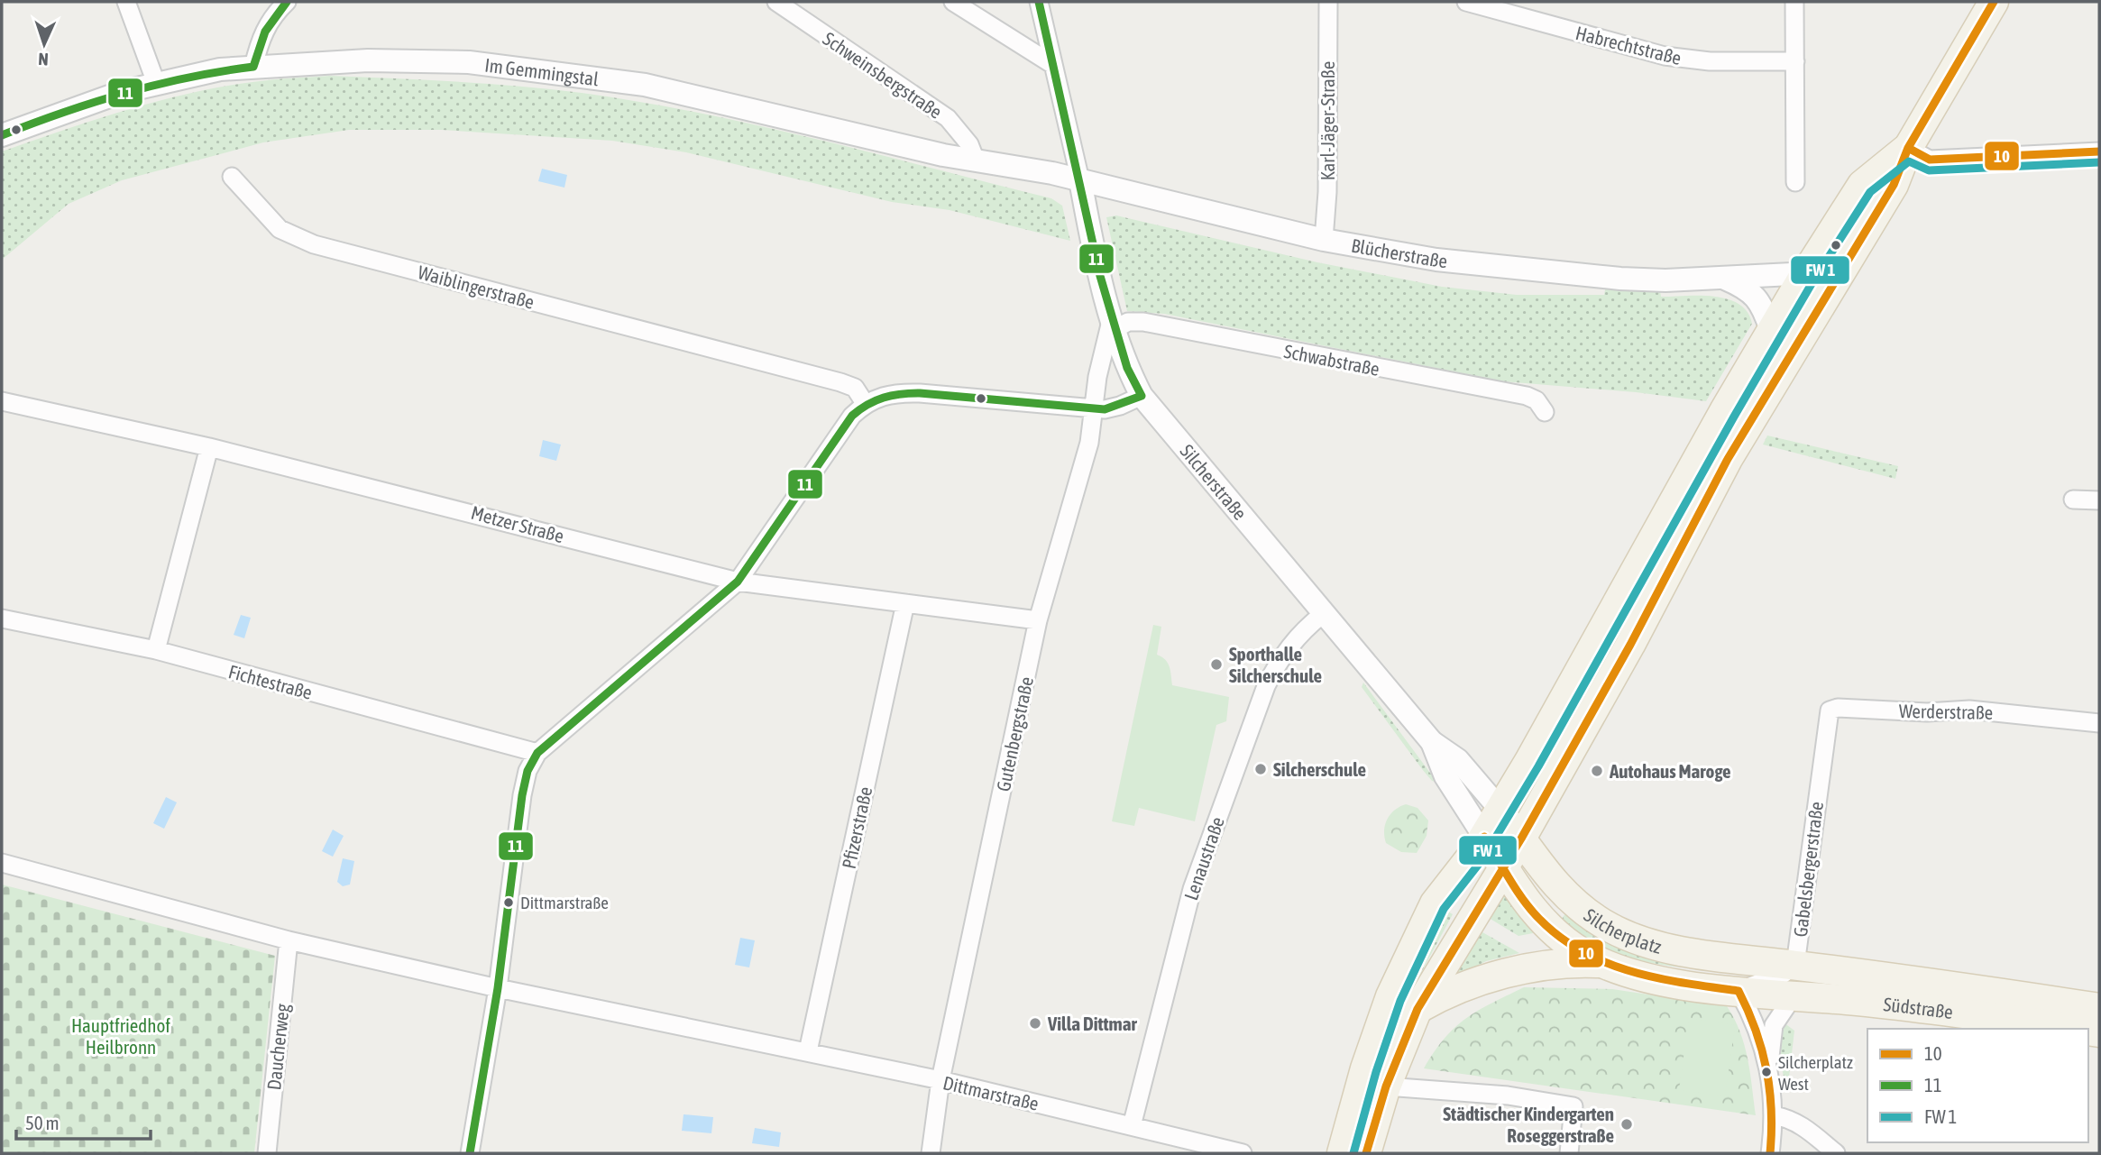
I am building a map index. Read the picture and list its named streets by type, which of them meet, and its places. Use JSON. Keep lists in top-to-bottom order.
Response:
{
  "streets": {
    "main road": ["Silcherplatz", "Südstraße"],
    "street": [
      "Habrechtstraße",
      "Im Gemmingstal",
      "Schweinsbergstraße",
      "Karl-Jäger-Straße",
      "Blücherstraße",
      "Waiblingerstraße",
      "Schwabstraße",
      "Silcherstraße",
      "Metzer Straße",
      "Fichtestraße",
      "Werderstraße",
      "Gutenbergstraße",
      "Pfizerstraße",
      "Lenaustraße",
      "Gabelsbergerstraße",
      "Daucherweg",
      "Dittmarstraße"
    ]
  },
  "crossings": [
    ["Im Gemmingstal", "Schweinsbergstraße"],
    ["Im Gemmingstal", "Blücherstraße"],
    ["Im Gemmingstal", "Silcherstraße"],
    ["Karl-Jäger-Straße", "Blücherstraße"],
    ["Blücherstraße", "Silcherstraße"],
    ["Schwabstraße", "Silcherstraße"],
    ["Schwabstraße", "Gutenbergstraße"],
    ["Silcherstraße", "Gutenbergstraße"],
    ["Silcherstraße", "Lenaustraße"],
    ["Silcherstraße", "Silcherplatz"],
    ["Metzer Straße", "Gutenbergstraße"],
    ["Metzer Straße", "Pfizerstraße"],
    ["Werderstraße", "Gabelsbergerstraße"],
    ["Gutenbergstraße", "Dittmarstraße"],
    ["Pfizerstraße", "Dittmarstraße"],
    ["Lenaustraße", "Dittmarstraße"],
    ["Gabelsbergerstraße", "Silcherplatz"],
    ["Gabelsbergerstraße", "Südstraße"],
    ["Silcherplatz", "Südstraße"],
    ["Daucherweg", "Dittmarstraße"]
  ],
  "parks": ["Hauptfriedhof Heilbronn"],
  "places": [
    "Sporthalle Silcherschule",
    "Silcherschule",
    "Autohaus Maroge",
    "Dittmarstraße",
    "Villa Dittmar",
    "Silcherplatz West",
    "Städtischer Kindergarten Roseggerstraße"
  ],
  "lines": ["transit line 10", "transit line 11"],
  "legend": ["10", "11", "FW 1"],
  "scale_bar": "50 m",
  "north": "bottom"
}
